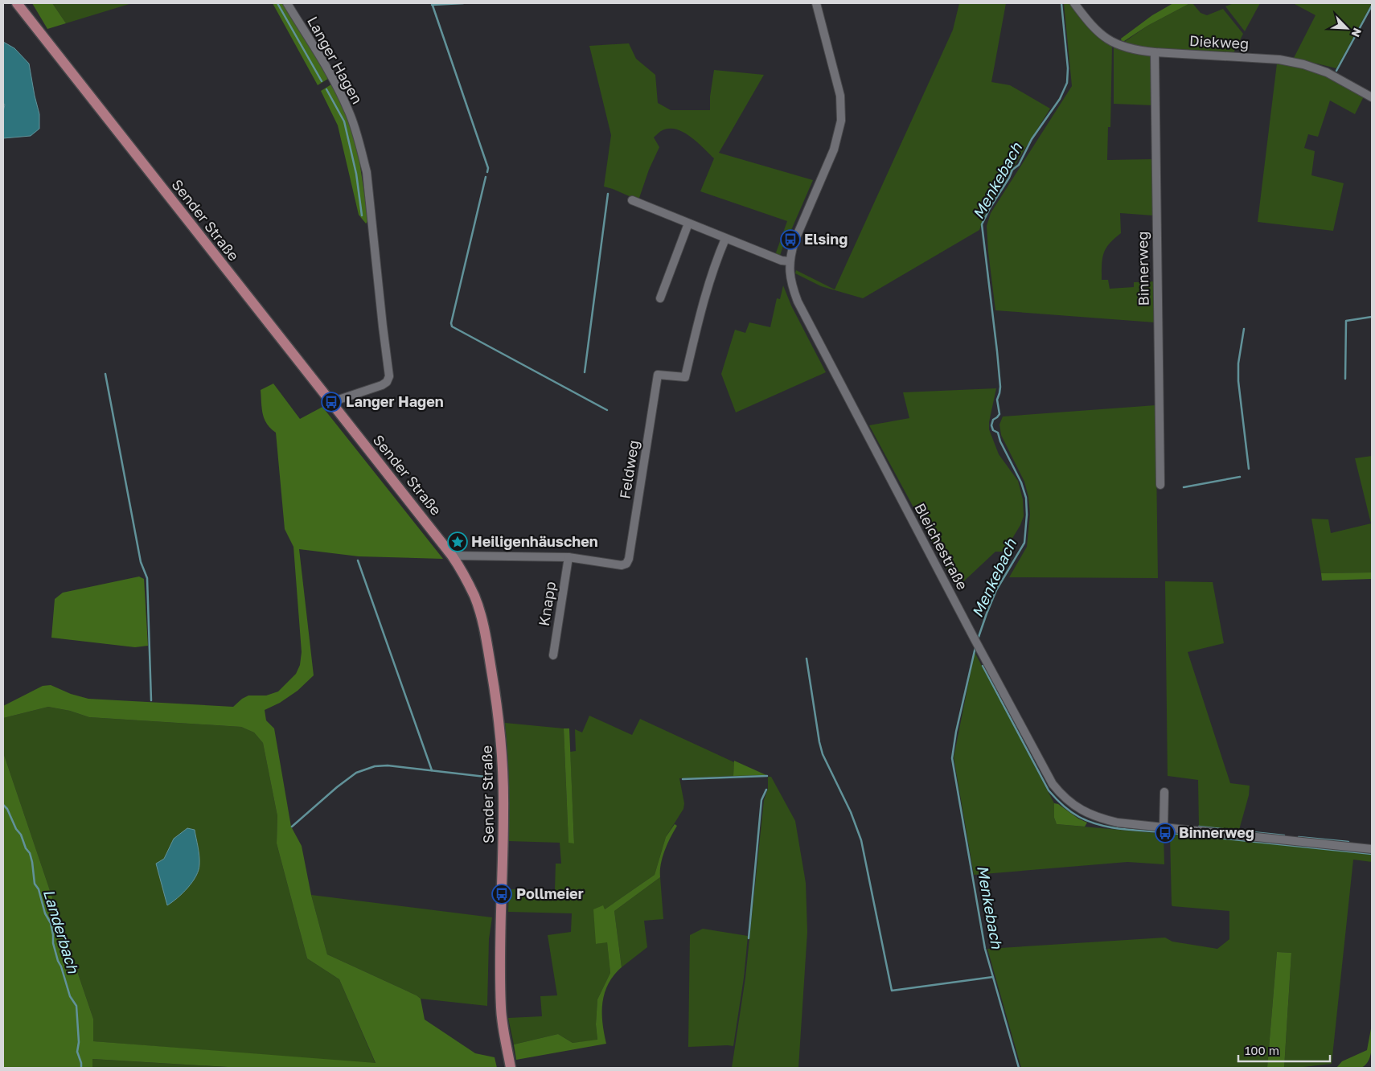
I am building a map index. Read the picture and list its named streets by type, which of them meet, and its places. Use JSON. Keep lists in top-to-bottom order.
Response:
{
  "streets": {
    "main road": ["Sender Straße"],
    "street": [
      "Diekweg",
      "Langer Hagen",
      "Binnerweg",
      "Feldweg",
      "Bleichestraße",
      "Knapp"
    ]
  },
  "crossings": [
    ["Diekweg", "Binnerweg"],
    ["Langer Hagen", "Sender Straße"],
    ["Sender Straße", "Feldweg"],
    ["Feldweg", "Knapp"]
  ],
  "water": ["Menkebach", "Landerbach"],
  "places": {
    "bus stop": [
      "Elsing",
      "Langer Hagen",
      "Binnerweg",
      "Pollmeier"
    ],
    "place": ["Heiligenhäuschen"]
  },
  "scale_bar": "100 m",
  "north": "bottom right"
}
